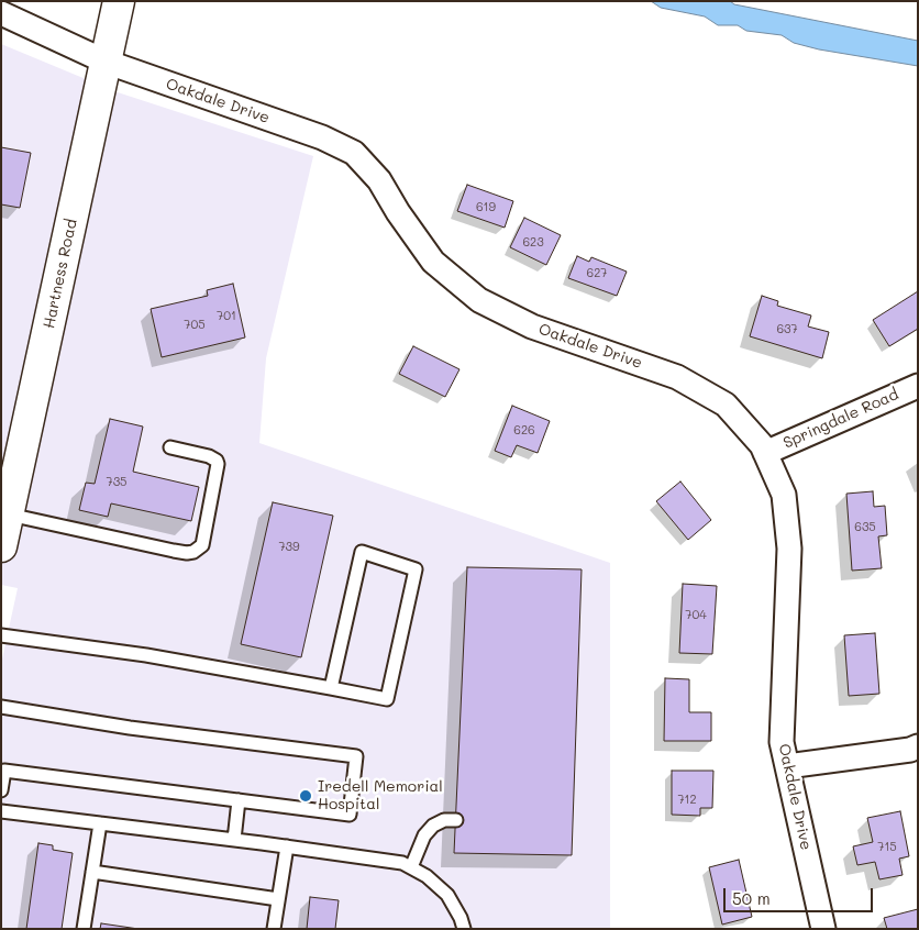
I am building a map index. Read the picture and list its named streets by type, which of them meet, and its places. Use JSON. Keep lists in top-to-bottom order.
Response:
{
  "streets": {
    "main road": ["Hartness Road"],
    "street": ["Oakdale Drive", "Springdale Road"]
  },
  "crossings": [
    ["Oakdale Drive", "Hartness Road"],
    ["Oakdale Drive", "Springdale Road"]
  ],
  "places": ["Iredell Memorial Hospital"],
  "house_numbers": [
    "619",
    "623",
    "627",
    "701",
    "705",
    "637",
    "626",
    "735",
    "635",
    "739",
    "704",
    "712",
    "715"
  ],
  "scale_bar": "50 m"
}
